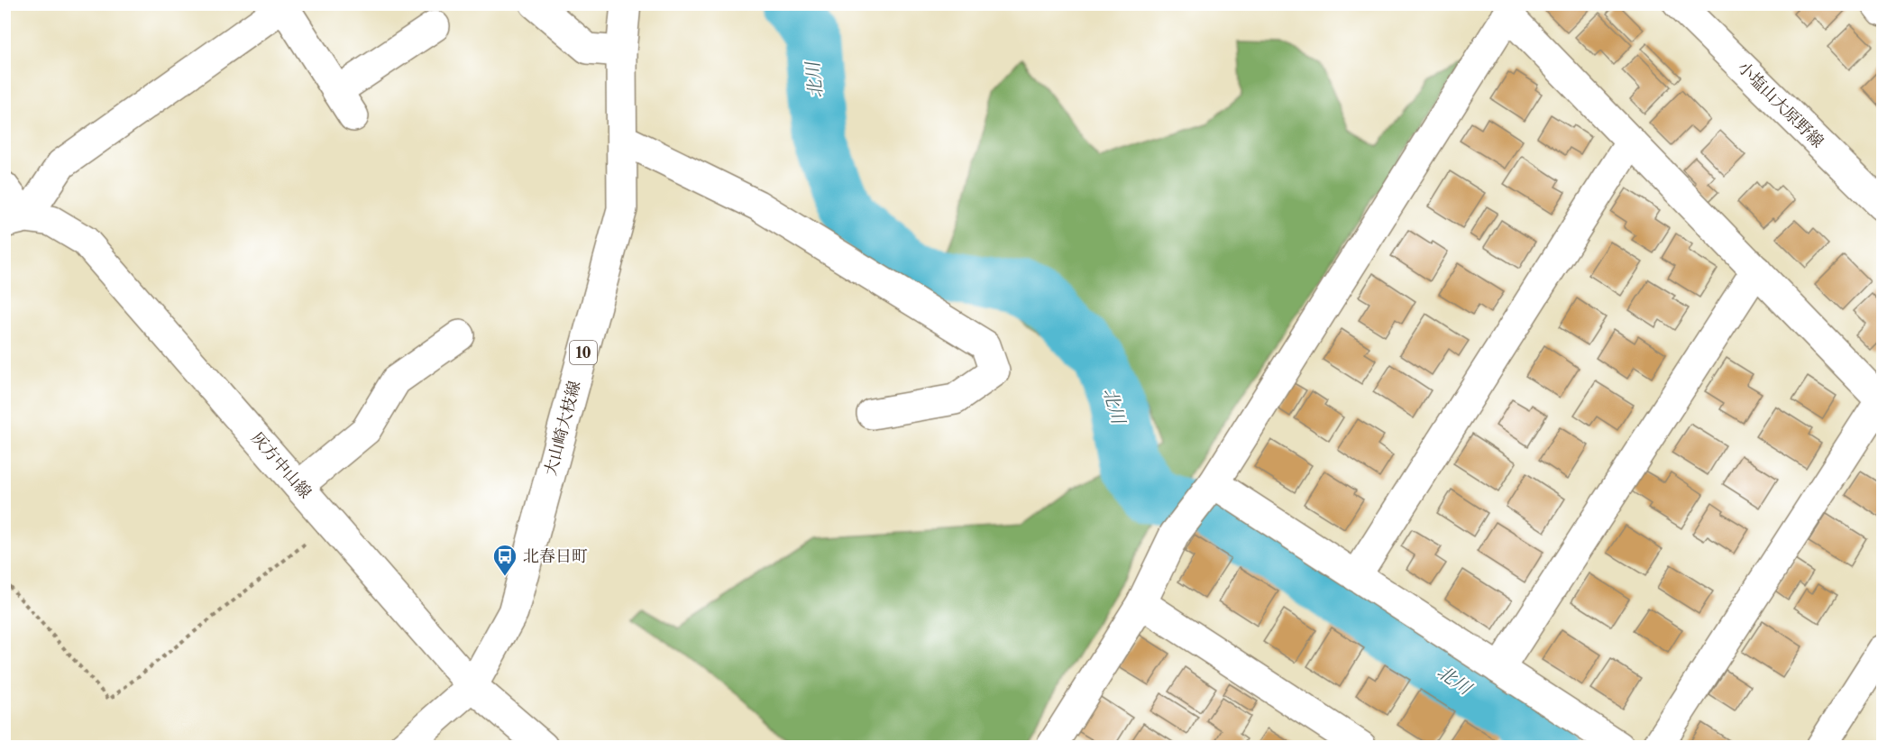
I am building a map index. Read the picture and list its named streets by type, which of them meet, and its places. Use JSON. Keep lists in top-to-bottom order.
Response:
{
  "streets": {
    "street": [
      "小塩山大原野線",
      "10",
      "大山崎大枝線",
      "灰方中山線"
    ]
  },
  "crossings": [
    ["大山崎大枝線", "灰方中山線"]
  ],
  "water": ["北川"],
  "places": {
    "bus stop": ["北春日町"]
  }
}
